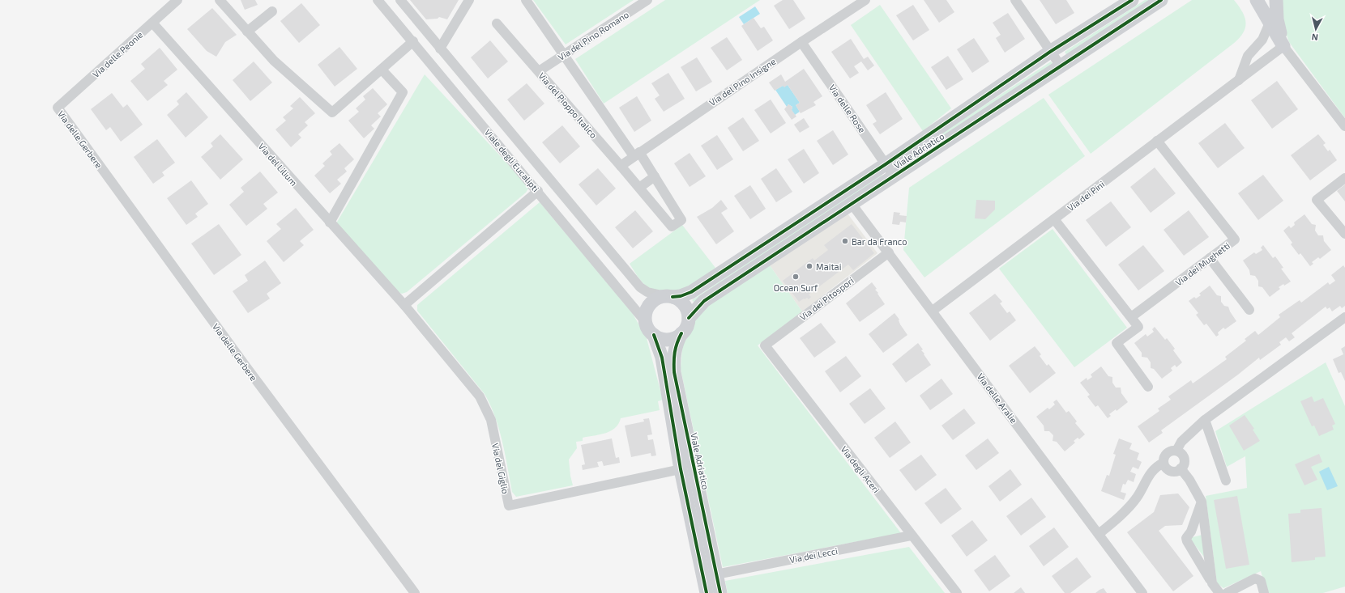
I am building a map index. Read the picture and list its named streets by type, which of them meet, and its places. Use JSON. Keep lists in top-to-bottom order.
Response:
{
  "streets": {
    "street": [
      "Via del Pino Romano",
      "Via delle Peonie",
      "Via del Pino Insigne",
      "Via del Pioppo Italico",
      "Via delle Rose",
      "Via delle Gerbere",
      "Viale Adriatico",
      "Viale degli Eucalipti",
      "Via del Lilium",
      "Via dei Pini",
      "Via dei Mughetti",
      "Via dei Pitospori",
      "Via delle Aralie",
      "Via del Giglio",
      "Via degli Aceri",
      "Via dei Lecci"
    ]
  },
  "crossings": [
    ["Via del Pino Romano", "Via del Pioppo Italico"],
    ["Via delle Peonie", "Via delle Gerbere"],
    ["Via delle Peonie", "Via del Lilium"],
    ["Via del Pino Insigne", "Via del Pioppo Italico"],
    ["Via del Pino Insigne", "Via delle Rose"],
    ["Via delle Rose", "Viale Adriatico"],
    ["Viale Adriatico", "Viale degli Eucalipti"],
    ["Viale Adriatico", "Via delle Aralie"],
    ["Viale Adriatico", "Via dei Lecci"],
    ["Via del Lilium", "Via del Giglio"],
    ["Via dei Pini", "Via dei Mughetti"],
    ["Via dei Pini", "Via delle Aralie"],
    ["Via dei Pitospori", "Via delle Aralie"],
    ["Via dei Pitospori", "Via degli Aceri"],
    ["Via degli Aceri", "Via dei Lecci"]
  ],
  "places": ["Bar da Franco", "Maitai", "Ocean Surf"],
  "north": "bottom"
}
